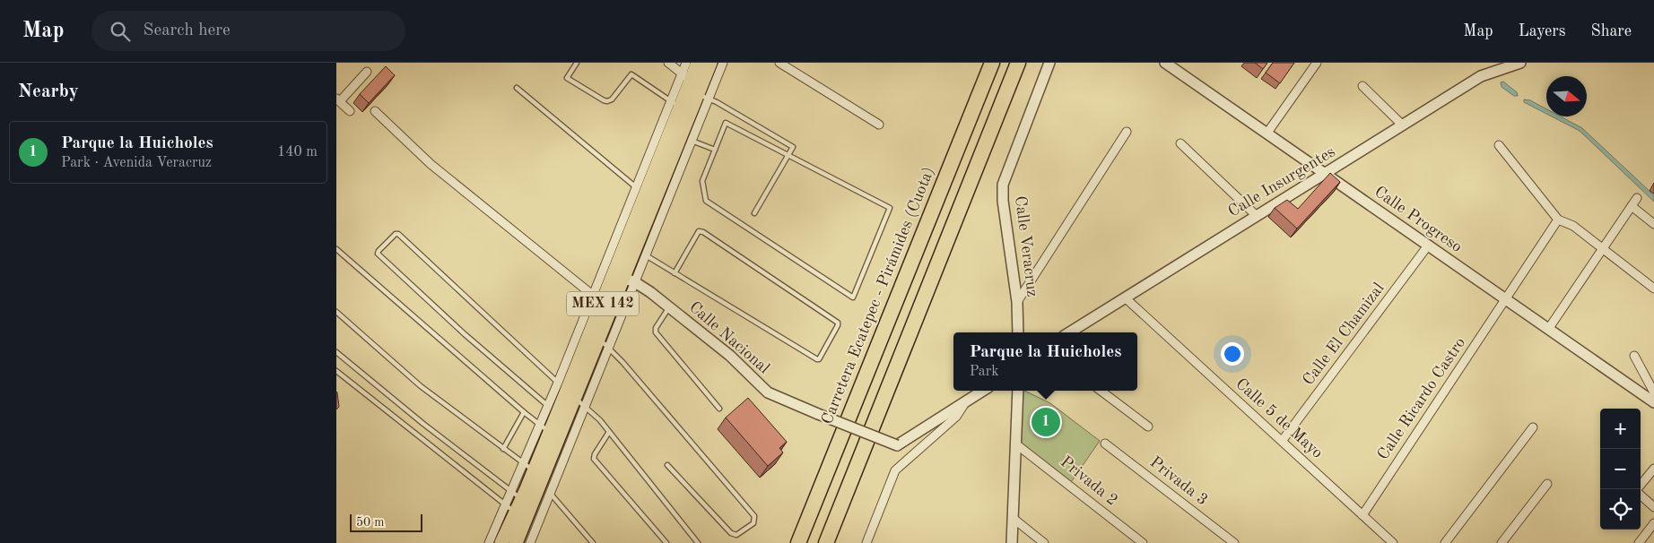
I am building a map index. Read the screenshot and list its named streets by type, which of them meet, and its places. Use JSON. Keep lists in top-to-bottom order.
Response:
{
  "streets": {
    "highway": ["Carretera Ecatepec - Pirámides (Cuota)", "MEX 142"],
    "street": [
      "Calle Insurgentes",
      "Calle Progreso",
      "Calle Veracruz",
      "Calle El Chamizal",
      "Calle Nacional",
      "Calle Ricardo Castro",
      "Calle 5 de Mayo",
      "Privada 2",
      "Privada 3"
    ]
  },
  "crossings": [
    ["Calle Insurgentes", "Calle Progreso"],
    ["Calle Insurgentes", "Calle 5 de Mayo"],
    ["Calle Progreso", "Calle El Chamizal"],
    ["Calle Progreso", "Calle Ricardo Castro"],
    ["MEX 142", "Calle Nacional"],
    ["Calle El Chamizal", "Calle 5 de Mayo"],
    ["Calle Ricardo Castro", "Calle 5 de Mayo"]
  ],
  "scale_bar": "50 m",
  "north": "right",
  "page": {
    "header": "Map",
    "search": "Search here",
    "nav": ["Map", "Layers", "Share"],
    "heading": "Nearby",
    "list": [
      {
        "mark": "1",
        "name": "Parque la Huicholes",
        "note": "Park · Avenida Veracruz",
        "value": "140 m"
      }
    ],
    "popup": ["Parque la Huicholes", "Park"],
    "pins": "1",
    "map_buttons": ["+", "−"],
    "scale": "50 m"
  }
}
